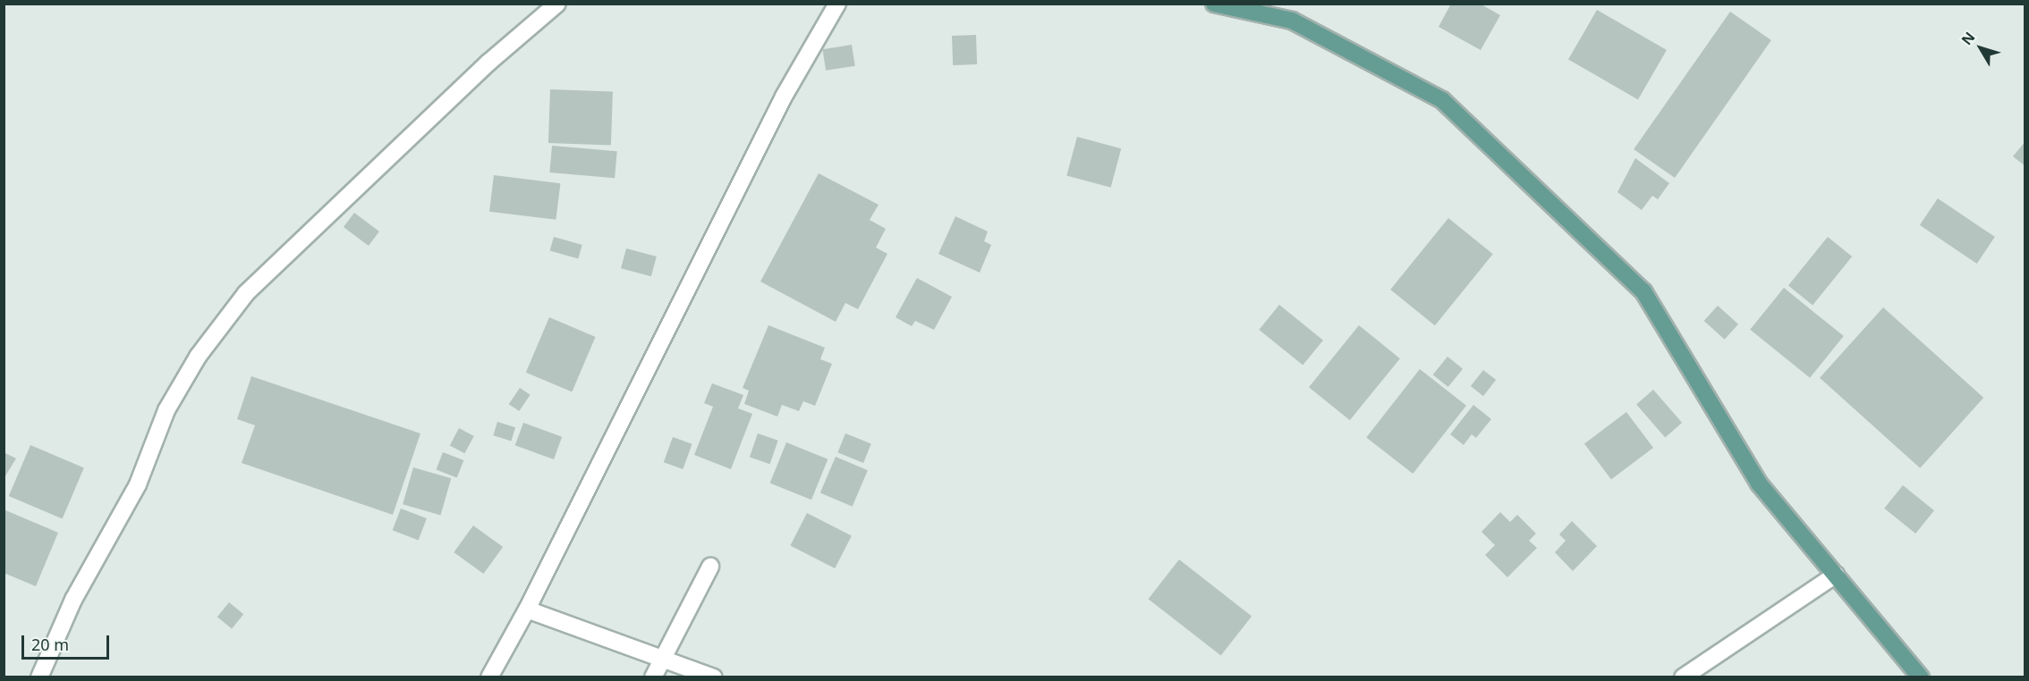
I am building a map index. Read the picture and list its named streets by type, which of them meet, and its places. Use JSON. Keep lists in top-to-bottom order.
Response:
{
  "scale_bar": "20 m",
  "north": "top left"
}
